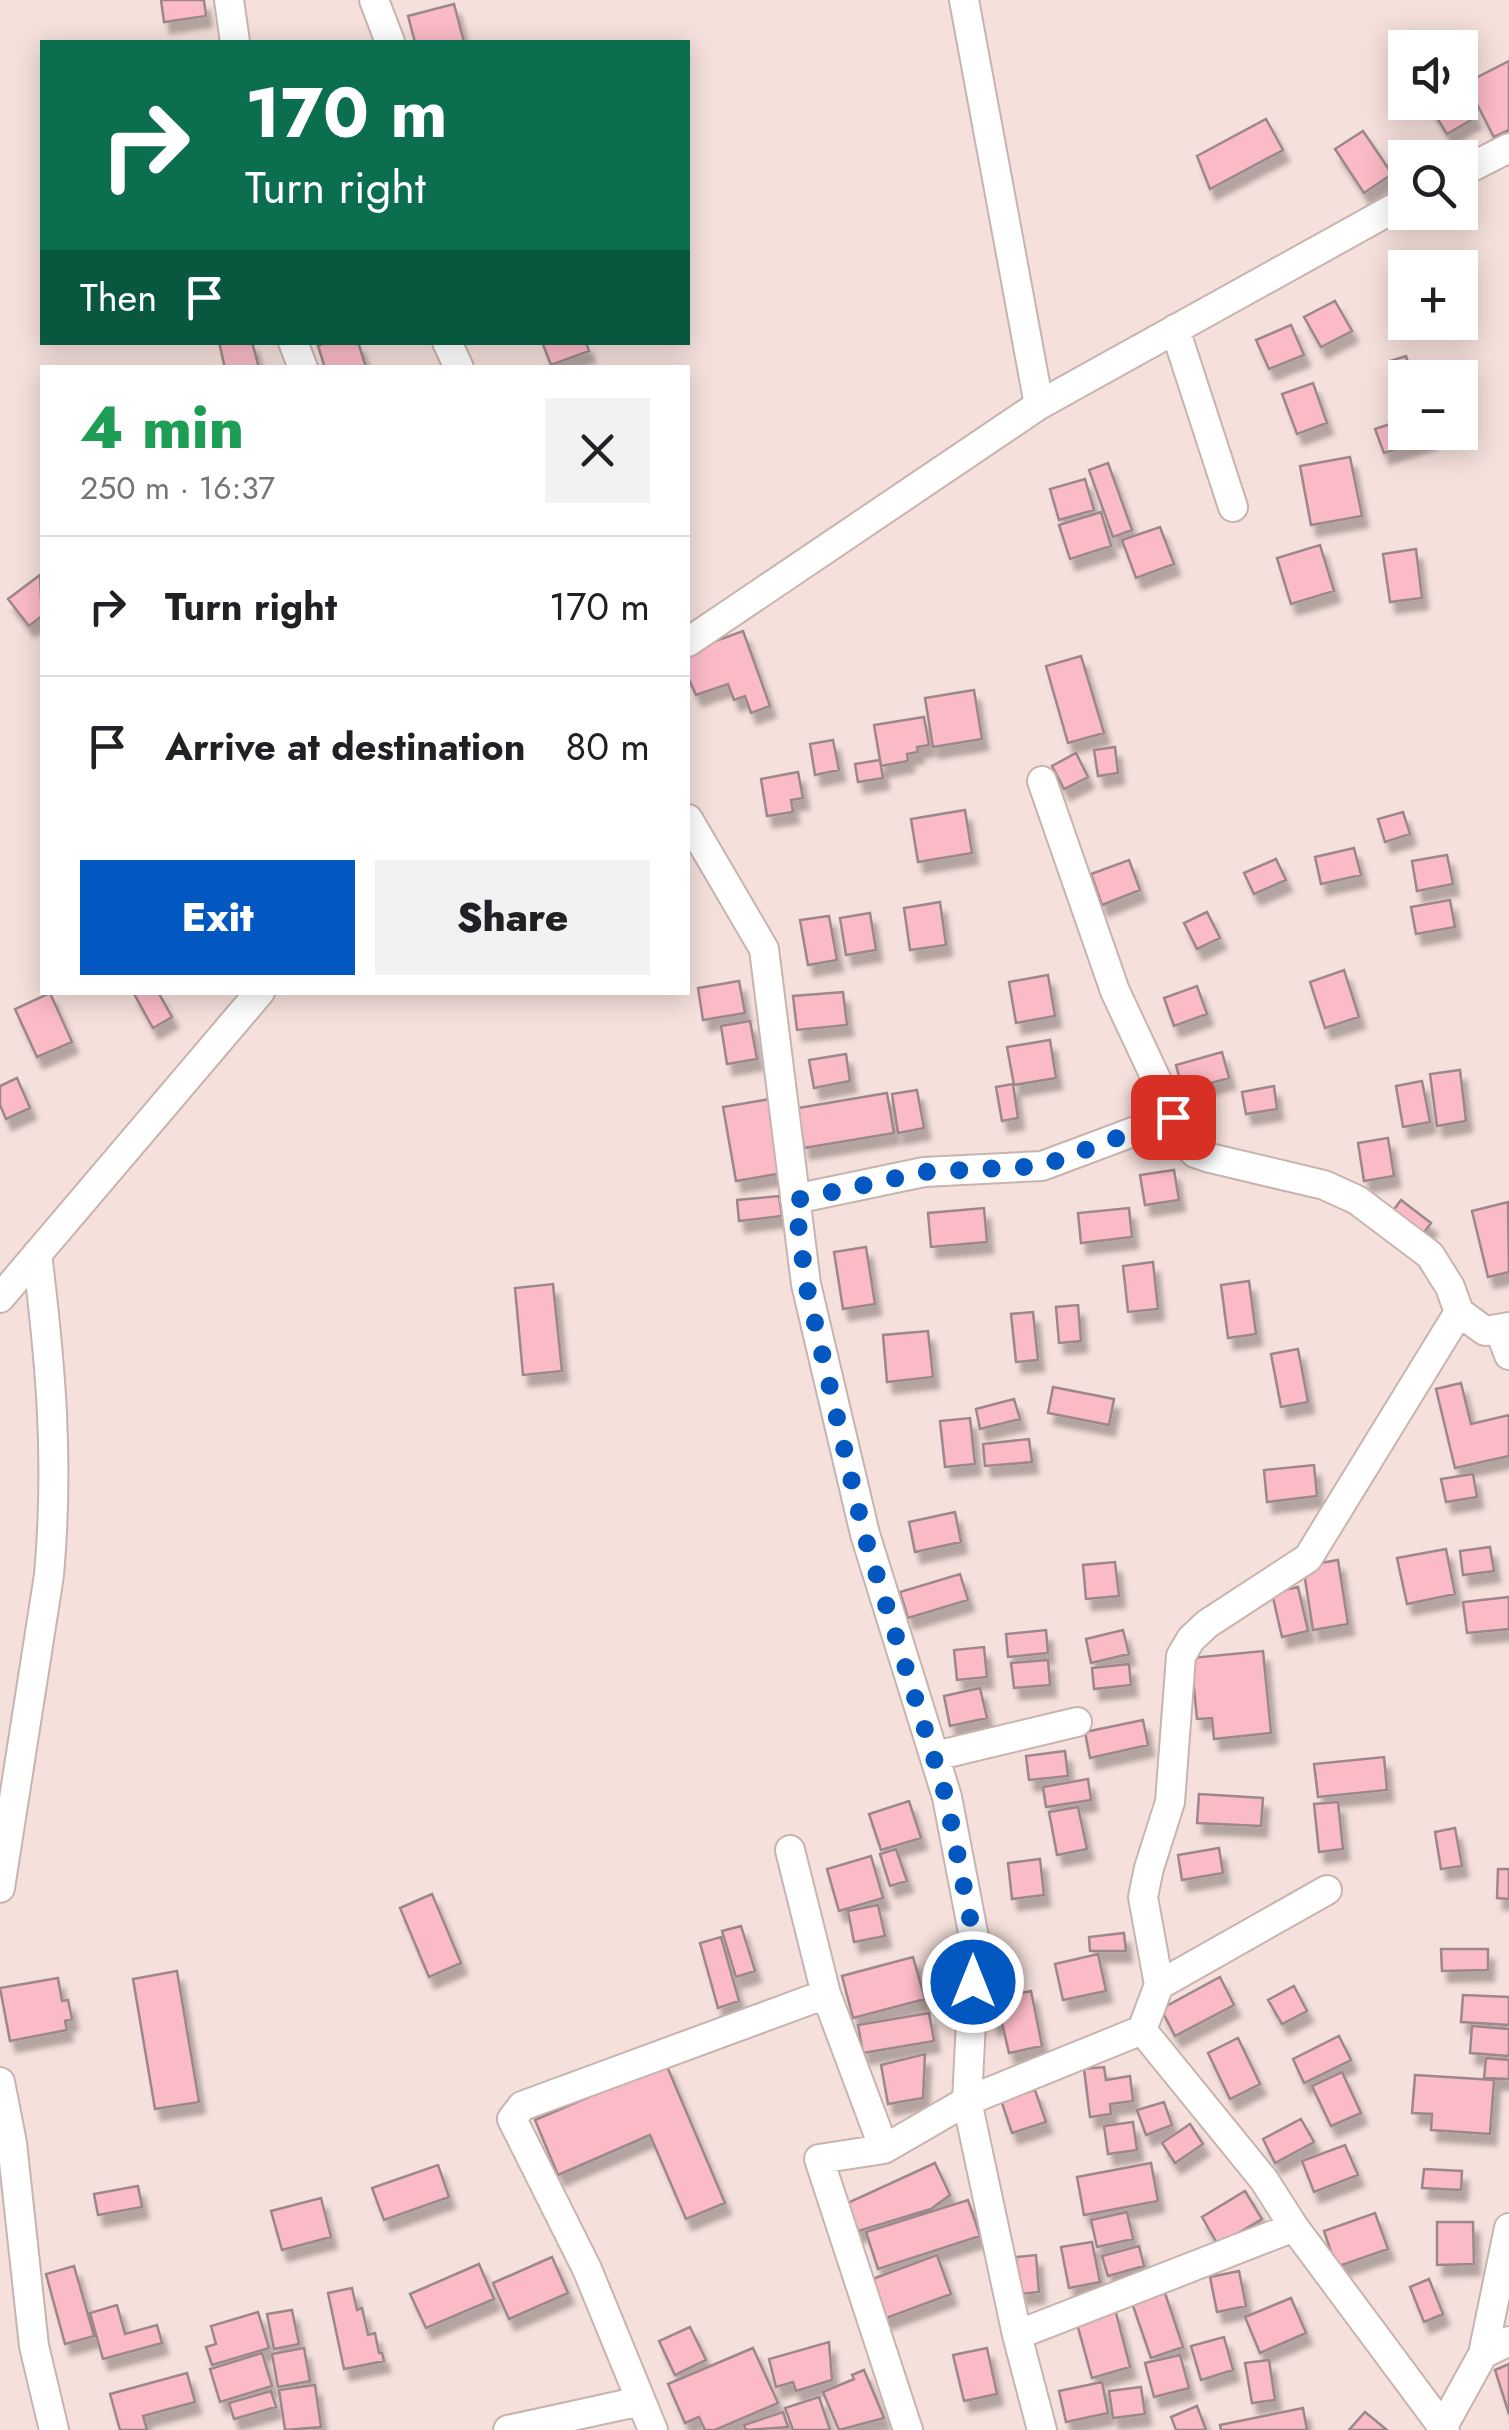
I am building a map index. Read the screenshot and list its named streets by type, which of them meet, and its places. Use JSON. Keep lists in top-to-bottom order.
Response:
{
  "page": {
    "map_buttons": ["+", "−"],
    "turn": ["170 m", "Turn right"],
    "then": "Then",
    "heading": ["4 min", "250 m · 16:37"],
    "list": [
      {
        "name": "Turn right",
        "value": "170 m"
      },
      {
        "name": "Arrive at destination",
        "value": "80 m"
      }
    ],
    "buttons": ["Exit", "Share"]
  }
}
